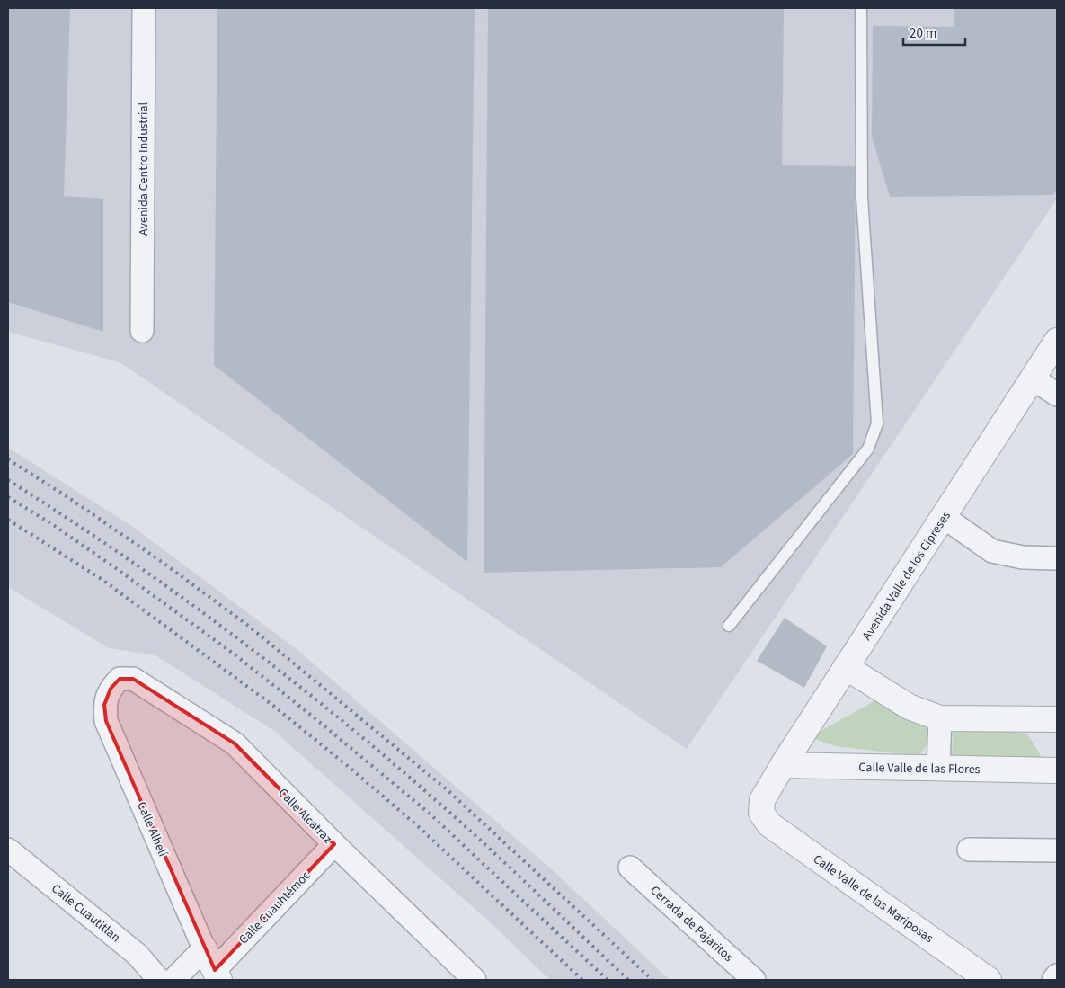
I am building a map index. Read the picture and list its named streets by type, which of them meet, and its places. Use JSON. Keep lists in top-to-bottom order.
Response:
{
  "streets": {
    "street": [
      "Avenida Centro Industrial",
      "Avenida Valle de los Cipreses",
      "Calle Valle de las Flores",
      "Calle Alcatraz",
      "Calle Alhelí",
      "Calle Valle de las Mariposas",
      "Calle Cuauhtémoc",
      "Calle Cuautitlán",
      "Cerrada de Pajaritos"
    ]
  },
  "crossings": [
    ["Avenida Valle de los Cipreses", "Calle Valle de las Flores"],
    ["Avenida Valle de los Cipreses", "Calle Valle de las Mariposas"],
    ["Calle Alcatraz", "Calle Alhelí"],
    ["Calle Alcatraz", "Calle Cuauhtémoc"],
    ["Calle Alhelí", "Calle Cuauhtémoc"]
  ],
  "scale_bar": "20 m"
}
